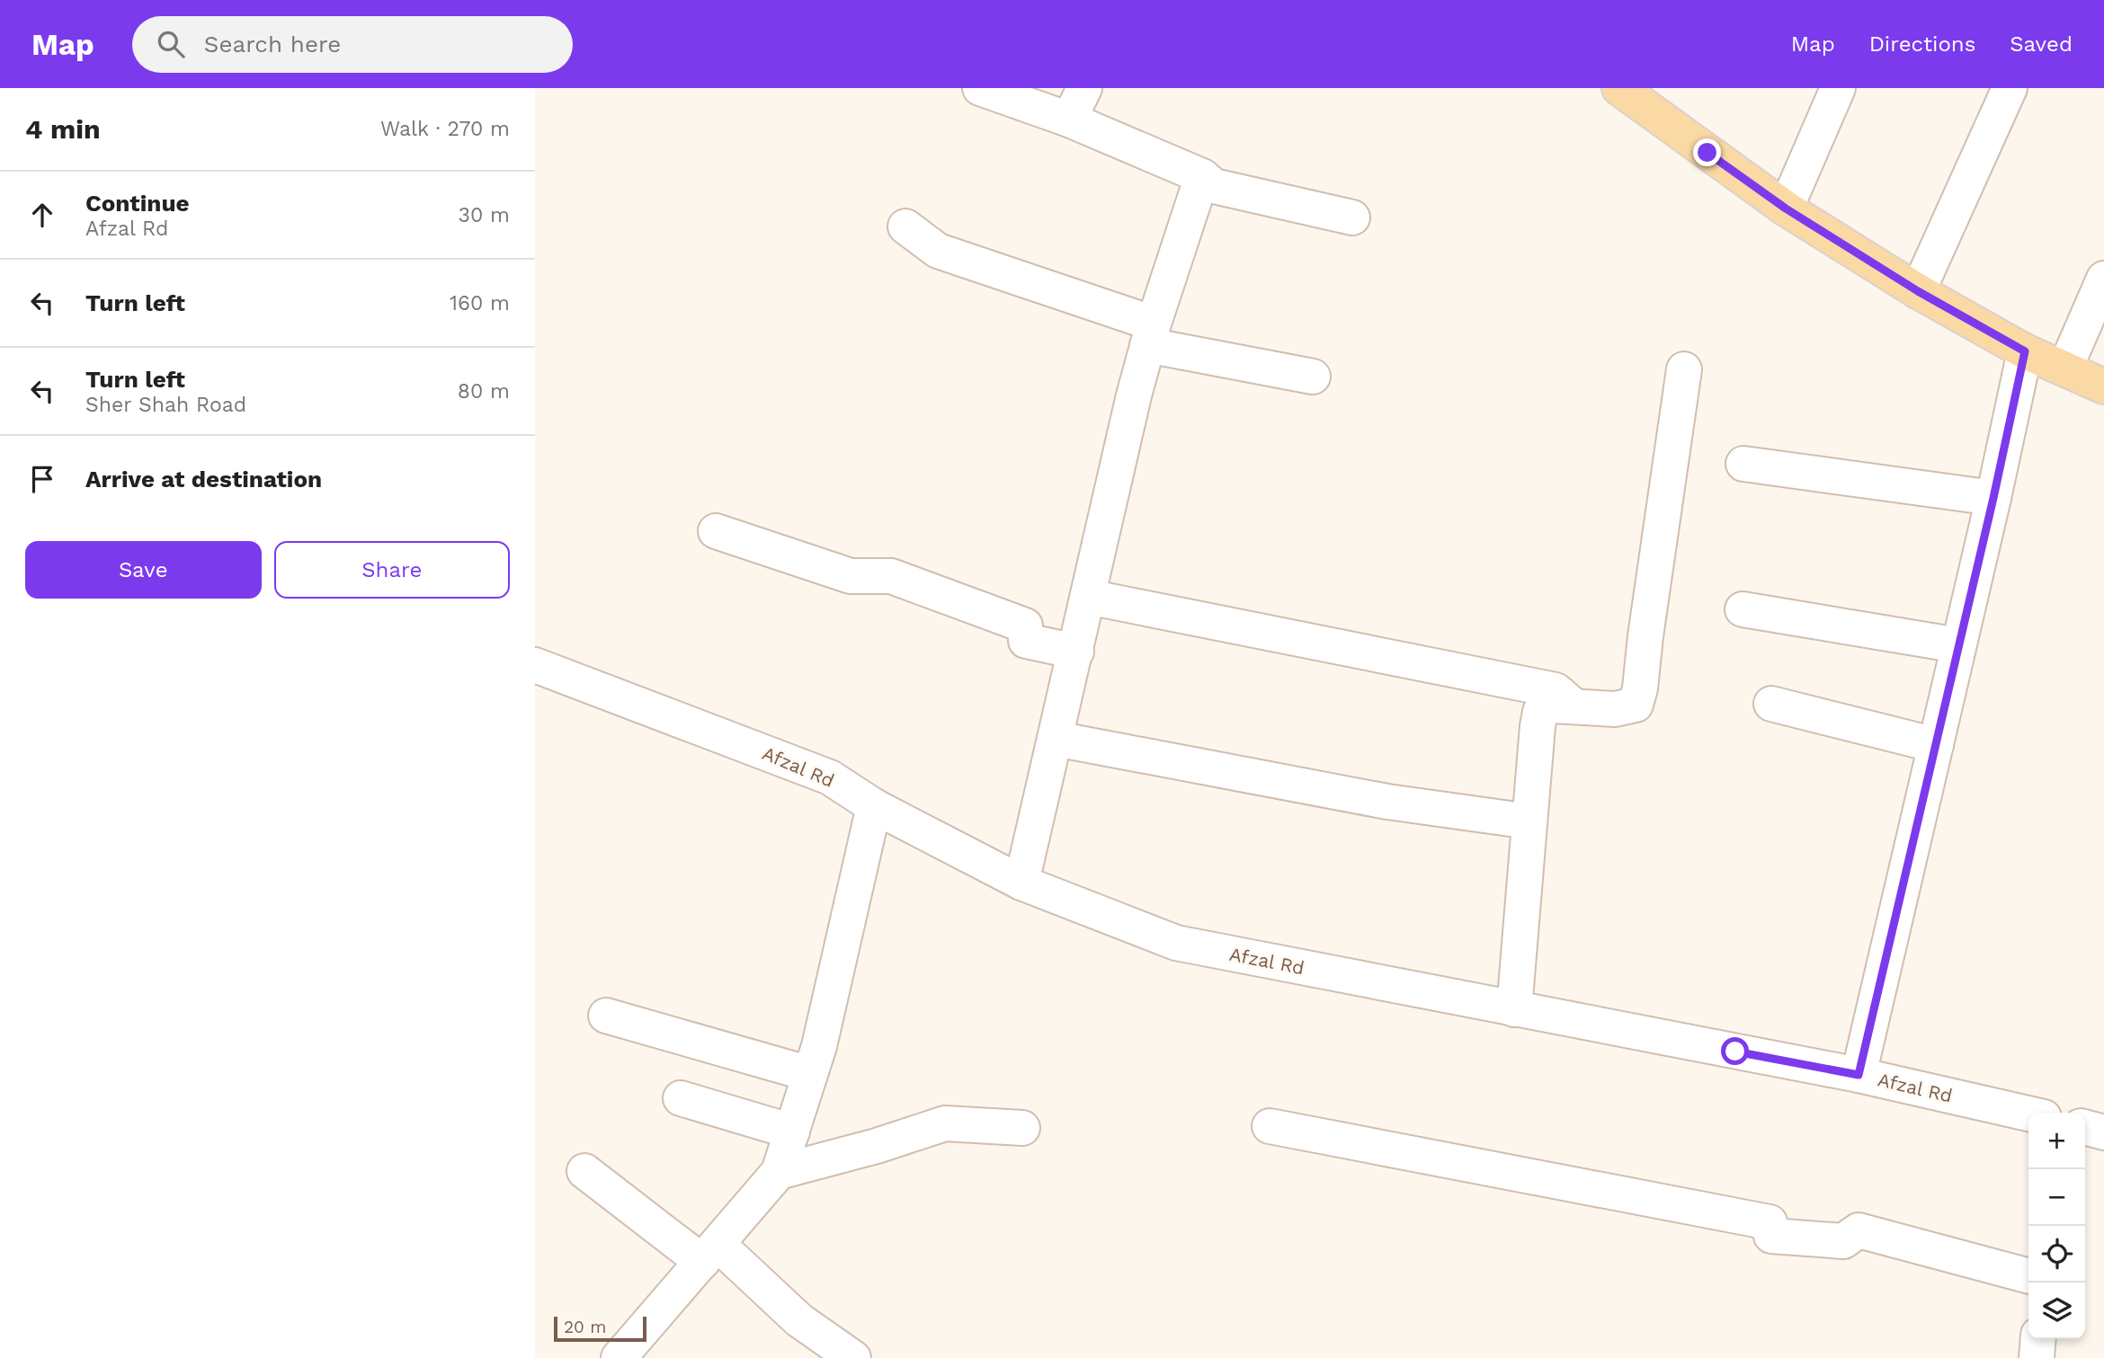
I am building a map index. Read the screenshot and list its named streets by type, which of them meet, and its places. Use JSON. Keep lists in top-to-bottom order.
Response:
{
  "streets": {
    "street": ["Afzal Rd"]
  },
  "scale_bar": "20 m",
  "page": {
    "header": "Map",
    "search": "Search here",
    "nav": ["Map", "Directions", "Saved"],
    "heading": ["4 min", "Walk · 270 m"],
    "list": [
      ["Continue", "Afzal Rd", "30 m"],
      ["Turn left", "160 m"],
      ["Turn left", "Sher Shah Road", "80 m"],
      "Arrive at destination"
    ],
    "buttons": ["Save", "Share"],
    "map_buttons": ["+", "−"],
    "scale": "20 m"
  }
}
